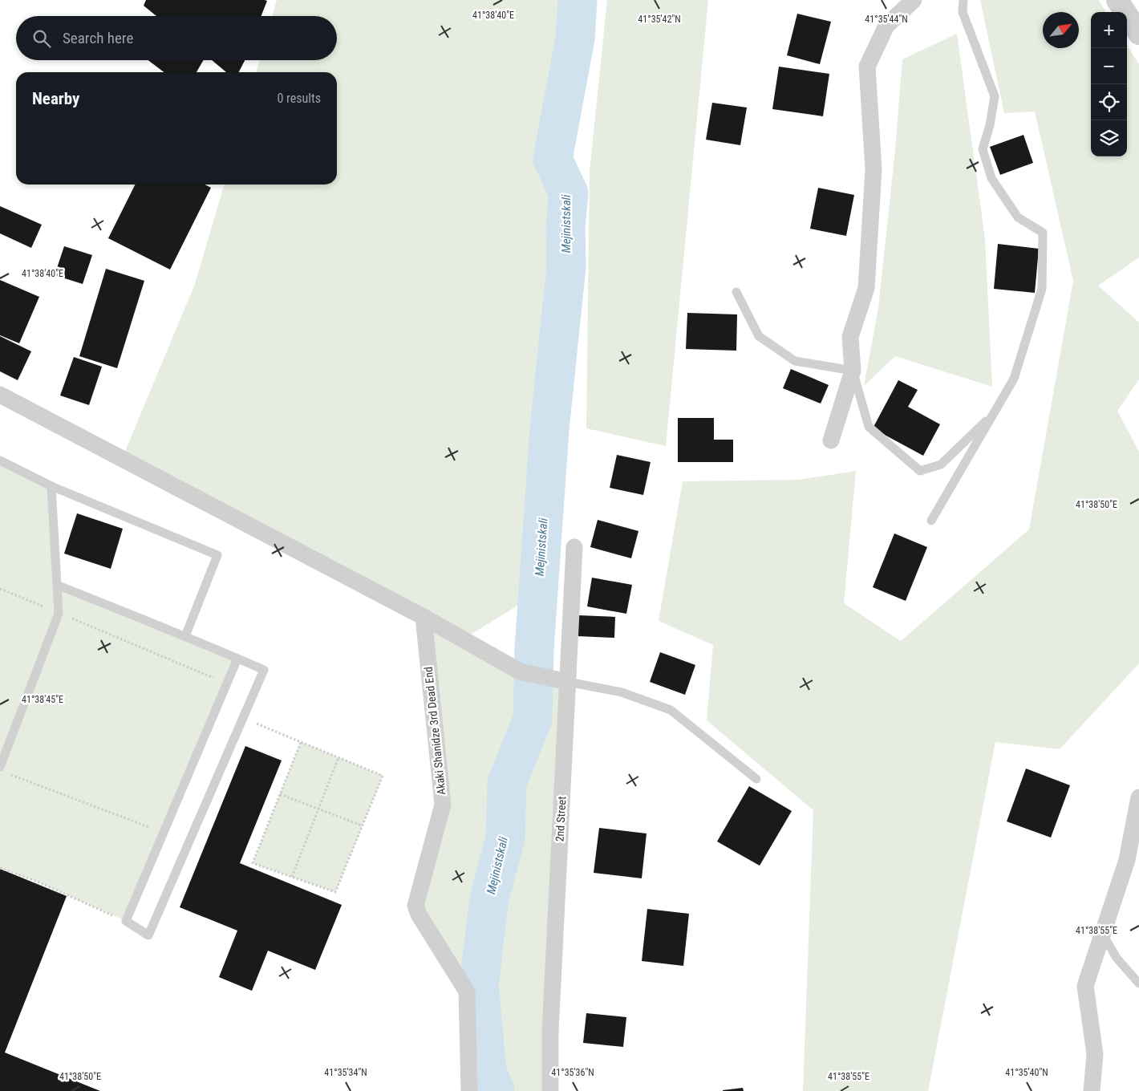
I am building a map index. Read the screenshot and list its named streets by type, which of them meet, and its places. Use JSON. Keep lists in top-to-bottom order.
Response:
{
  "streets": {
    "street": ["Akaki Shanidze 3rd Dead End", "2nd Street"]
  },
  "water": ["Mejinistskali"],
  "north": "top right",
  "page": {
    "map_buttons": ["+", "−"],
    "search": "Search here",
    "heading": ["Nearby", "0 results"]
  },
  "coordinates": [
    "41°38'40\"E",
    "41°35'42\"N",
    "41°35'44\"N",
    "41°38'50\"E",
    "41°38'45\"E",
    "41°38'55\"E",
    "41°35'34\"N",
    "41°35'36\"N",
    "41°35'40\"N"
  ]
}
